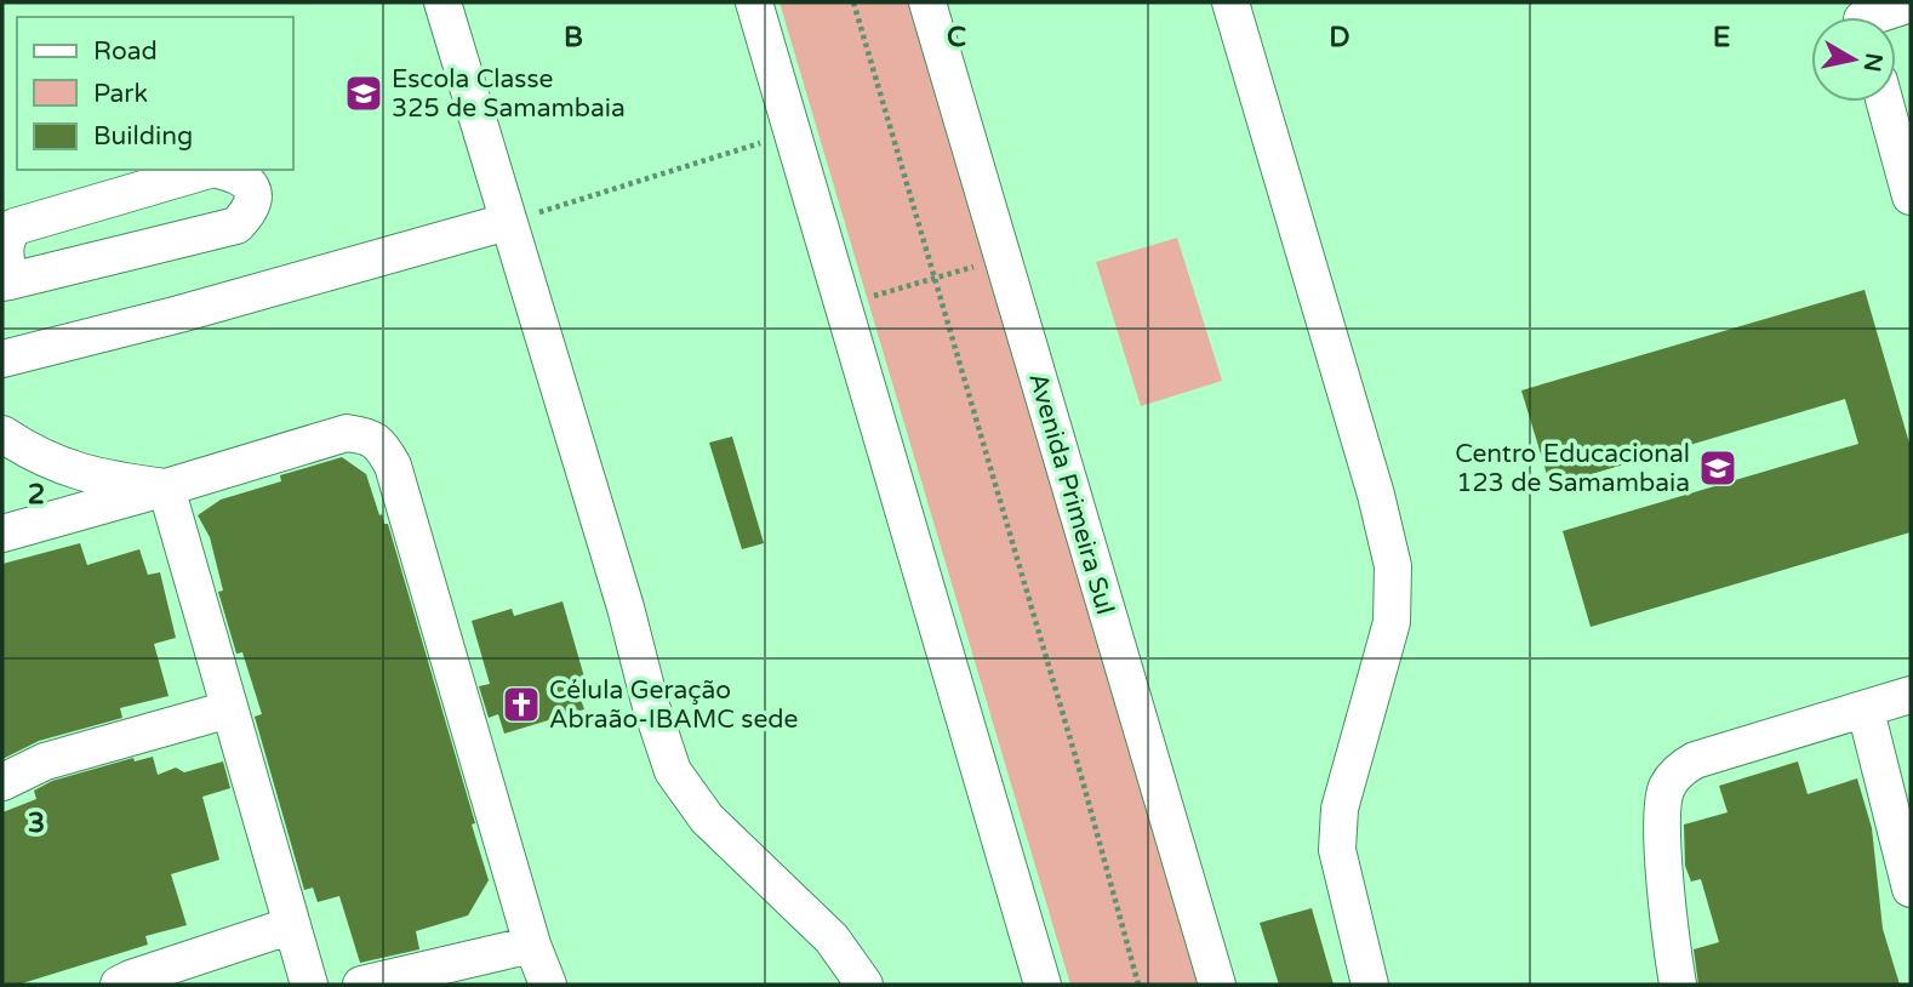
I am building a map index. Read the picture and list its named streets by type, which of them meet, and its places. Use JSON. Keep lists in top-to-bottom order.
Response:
{
  "streets": {
    "street": ["Avenida Primeira Sul"]
  },
  "places": {
    "school or university": ["Escola Classe 325 de Samambaia", "Centro Educacional 123 de Samambaia"],
    "church": ["Célula Geração Abraão-IBAMC sede"]
  },
  "legend": ["Road", "Park", "Building"],
  "north": "right",
  "grid": {
    "columns": [
      "B",
      "C",
      "D",
      "E"
    ],
    "rows": ["2", "3"]
  }
}
